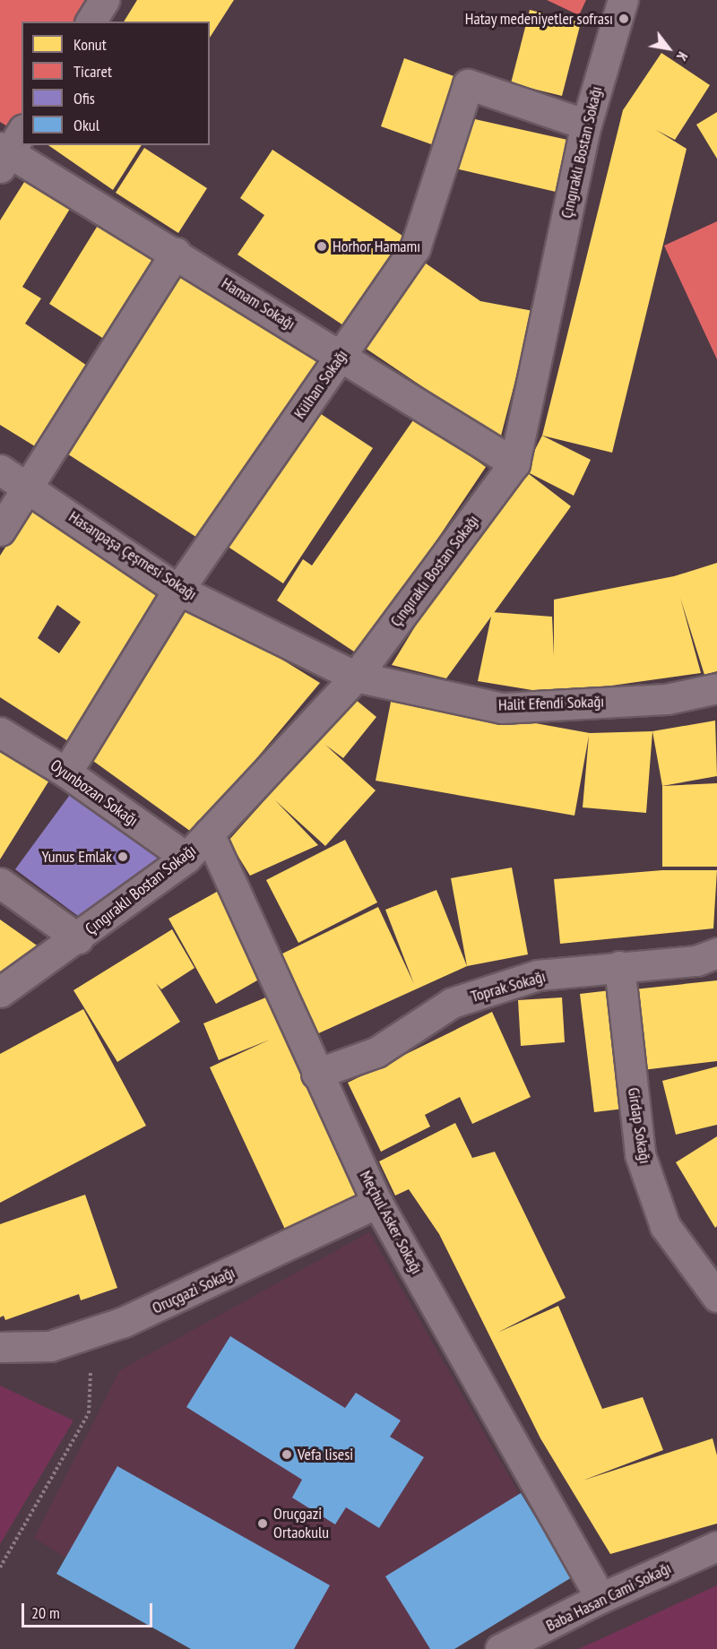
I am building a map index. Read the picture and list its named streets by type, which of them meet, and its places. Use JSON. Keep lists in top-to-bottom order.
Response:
{
  "streets": {
    "street": [
      "Çıngıraklı Bostan Sokağı",
      "Hamam Sokağı",
      "Külhan Sokağı",
      "Hasanpaşa Çeşmesi Sokağı",
      "Halit Efendi Sokağı",
      "Oyunbozan Sokağı",
      "Toprak Sokağı",
      "Girdap Sokağı",
      "Meçhul Asker Sokağı",
      "Oruçgazi Sokağı",
      "Baba Hasan Cami Sokağı"
    ]
  },
  "crossings": [
    ["Çıngıraklı Bostan Sokağı", "Hamam Sokağı"],
    ["Çıngıraklı Bostan Sokağı", "Külhan Sokağı"],
    ["Çıngıraklı Bostan Sokağı", "Hasanpaşa Çeşmesi Sokağı"],
    ["Çıngıraklı Bostan Sokağı", "Halit Efendi Sokağı"],
    ["Çıngıraklı Bostan Sokağı", "Oyunbozan Sokağı"],
    ["Çıngıraklı Bostan Sokağı", "Meçhul Asker Sokağı"],
    ["Hamam Sokağı", "Külhan Sokağı"],
    ["Külhan Sokağı", "Hasanpaşa Çeşmesi Sokağı"],
    ["Külhan Sokağı", "Oyunbozan Sokağı"],
    ["Hasanpaşa Çeşmesi Sokağı", "Halit Efendi Sokağı"],
    ["Toprak Sokağı", "Girdap Sokağı"],
    ["Toprak Sokağı", "Meçhul Asker Sokağı"],
    ["Meçhul Asker Sokağı", "Oruçgazi Sokağı"],
    ["Meçhul Asker Sokağı", "Baba Hasan Cami Sokağı"]
  ],
  "places": [
    "Hatay medeniyetler sofrası",
    "Horhor Hamamı",
    "Yunus Emlak",
    "Vefa lisesi",
    "Oruçgazi Ortaokulu"
  ],
  "legend": [
    "Konut",
    "Ticaret",
    "Ofis",
    "Okul"
  ],
  "scale_bar": "20 m",
  "north": "bottom right"
}
